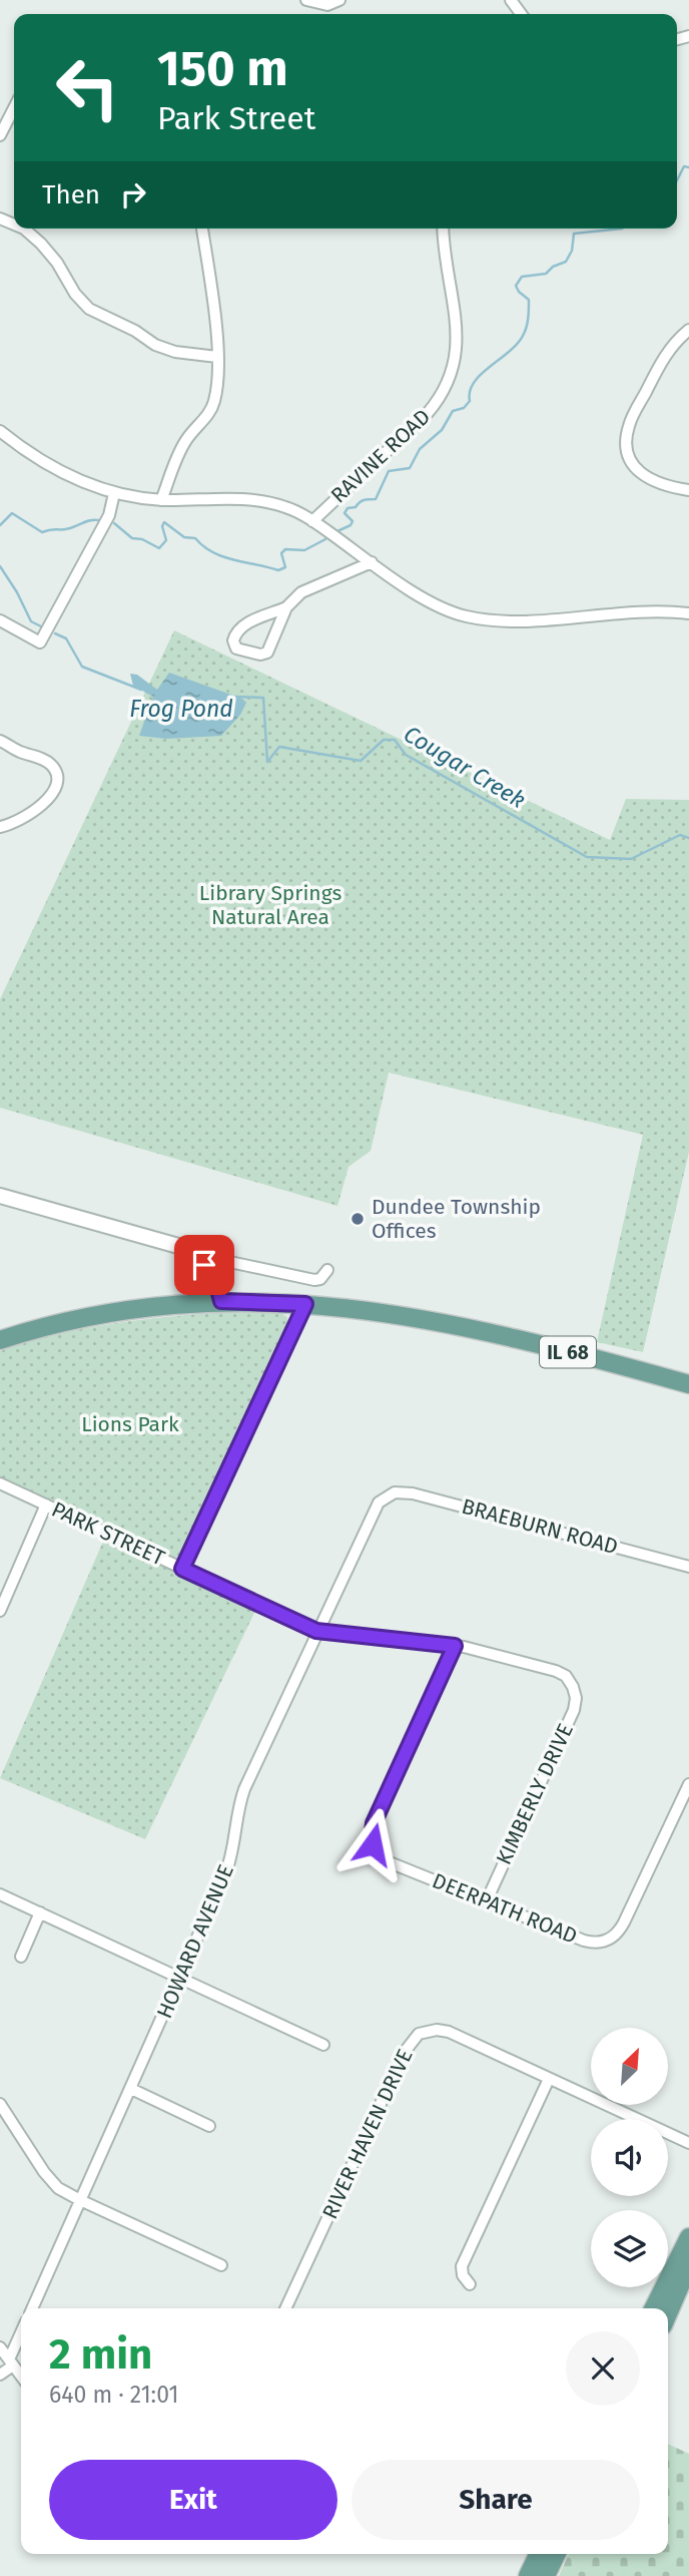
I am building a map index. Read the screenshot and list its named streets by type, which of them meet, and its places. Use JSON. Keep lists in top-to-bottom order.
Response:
{
  "streets": {
    "main road": ["IL 68"],
    "street": [
      "RAVINE ROAD",
      "BRAEBURN ROAD",
      "PARK STREET",
      "KIMBERLY DRIVE",
      "DEERPATH ROAD",
      "HOWARD AVENUE",
      "RIVER HAVEN DRIVE"
    ]
  },
  "crossings": [
    ["BRAEBURN ROAD", "HOWARD AVENUE"],
    ["PARK STREET", "KIMBERLY DRIVE"],
    ["PARK STREET", "DEERPATH ROAD"],
    ["PARK STREET", "HOWARD AVENUE"],
    ["KIMBERLY DRIVE", "DEERPATH ROAD"]
  ],
  "water": ["Frog Pond", "Cougar Creek"],
  "parks": ["Library Springs Natural Area", "Lions Park"],
  "places": ["Dundee Township Offices"],
  "north": "top right",
  "page": {
    "turn": ["150 m", "Park Street"],
    "then": "Then",
    "heading": ["2 min", "640 m · 21:01"],
    "buttons": ["Exit", "Share"]
  }
}
